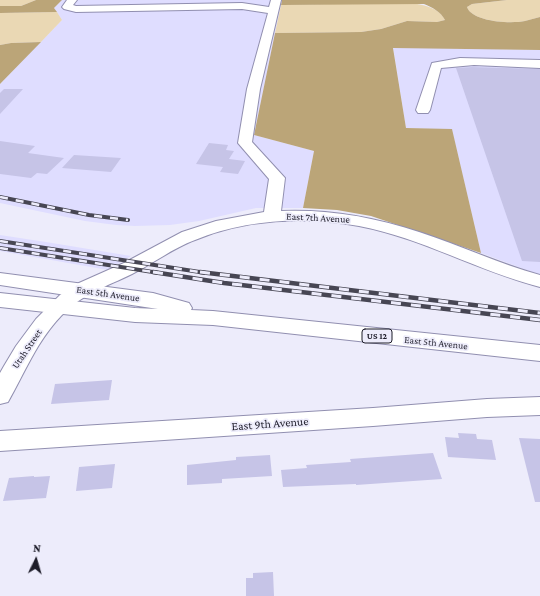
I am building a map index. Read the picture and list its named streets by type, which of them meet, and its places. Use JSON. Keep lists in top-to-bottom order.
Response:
{
  "streets": {
    "main road": ["East 5th Avenue", "US 12"],
    "street": ["East 7th Avenue", "Utah Street", "East 9th Avenue"]
  },
  "crossings": [
    ["East 7th Avenue", "East 5th Avenue"],
    ["East 7th Avenue", "Utah Street"],
    ["East 5th Avenue", "Utah Street"]
  ],
  "north": "top"
}
